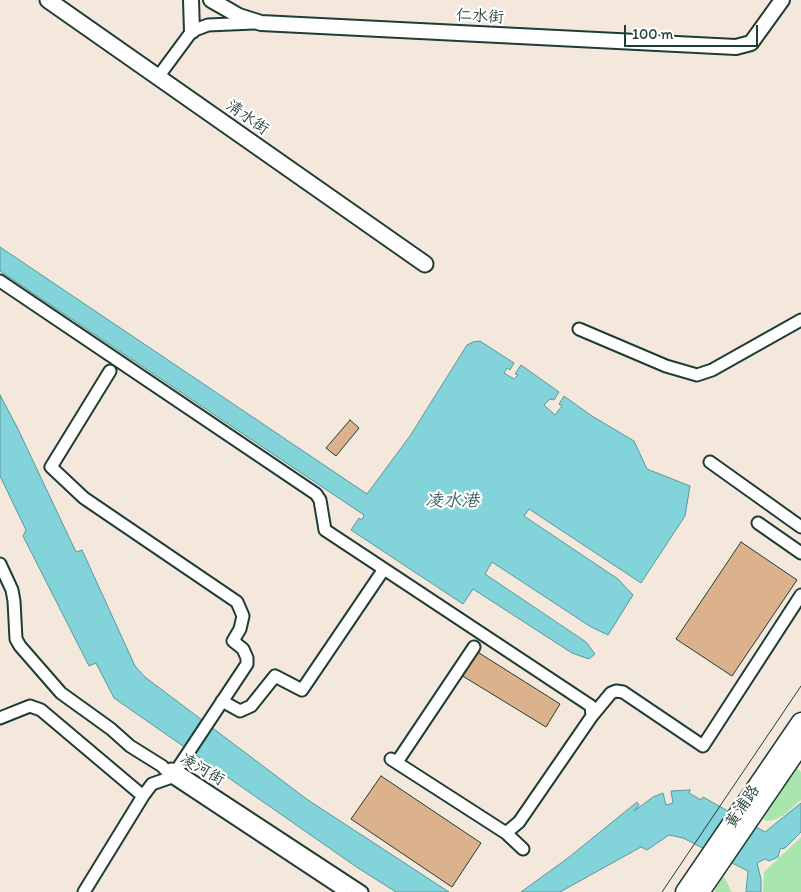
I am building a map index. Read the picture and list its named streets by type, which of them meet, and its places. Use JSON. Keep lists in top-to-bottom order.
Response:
{
  "streets": {
    "highway": ["黄浦路"],
    "main road": ["清水街"],
    "street": ["仁水街", "凌河街"]
  },
  "water": ["凌水港"],
  "scale_bar": "100 m"
}
